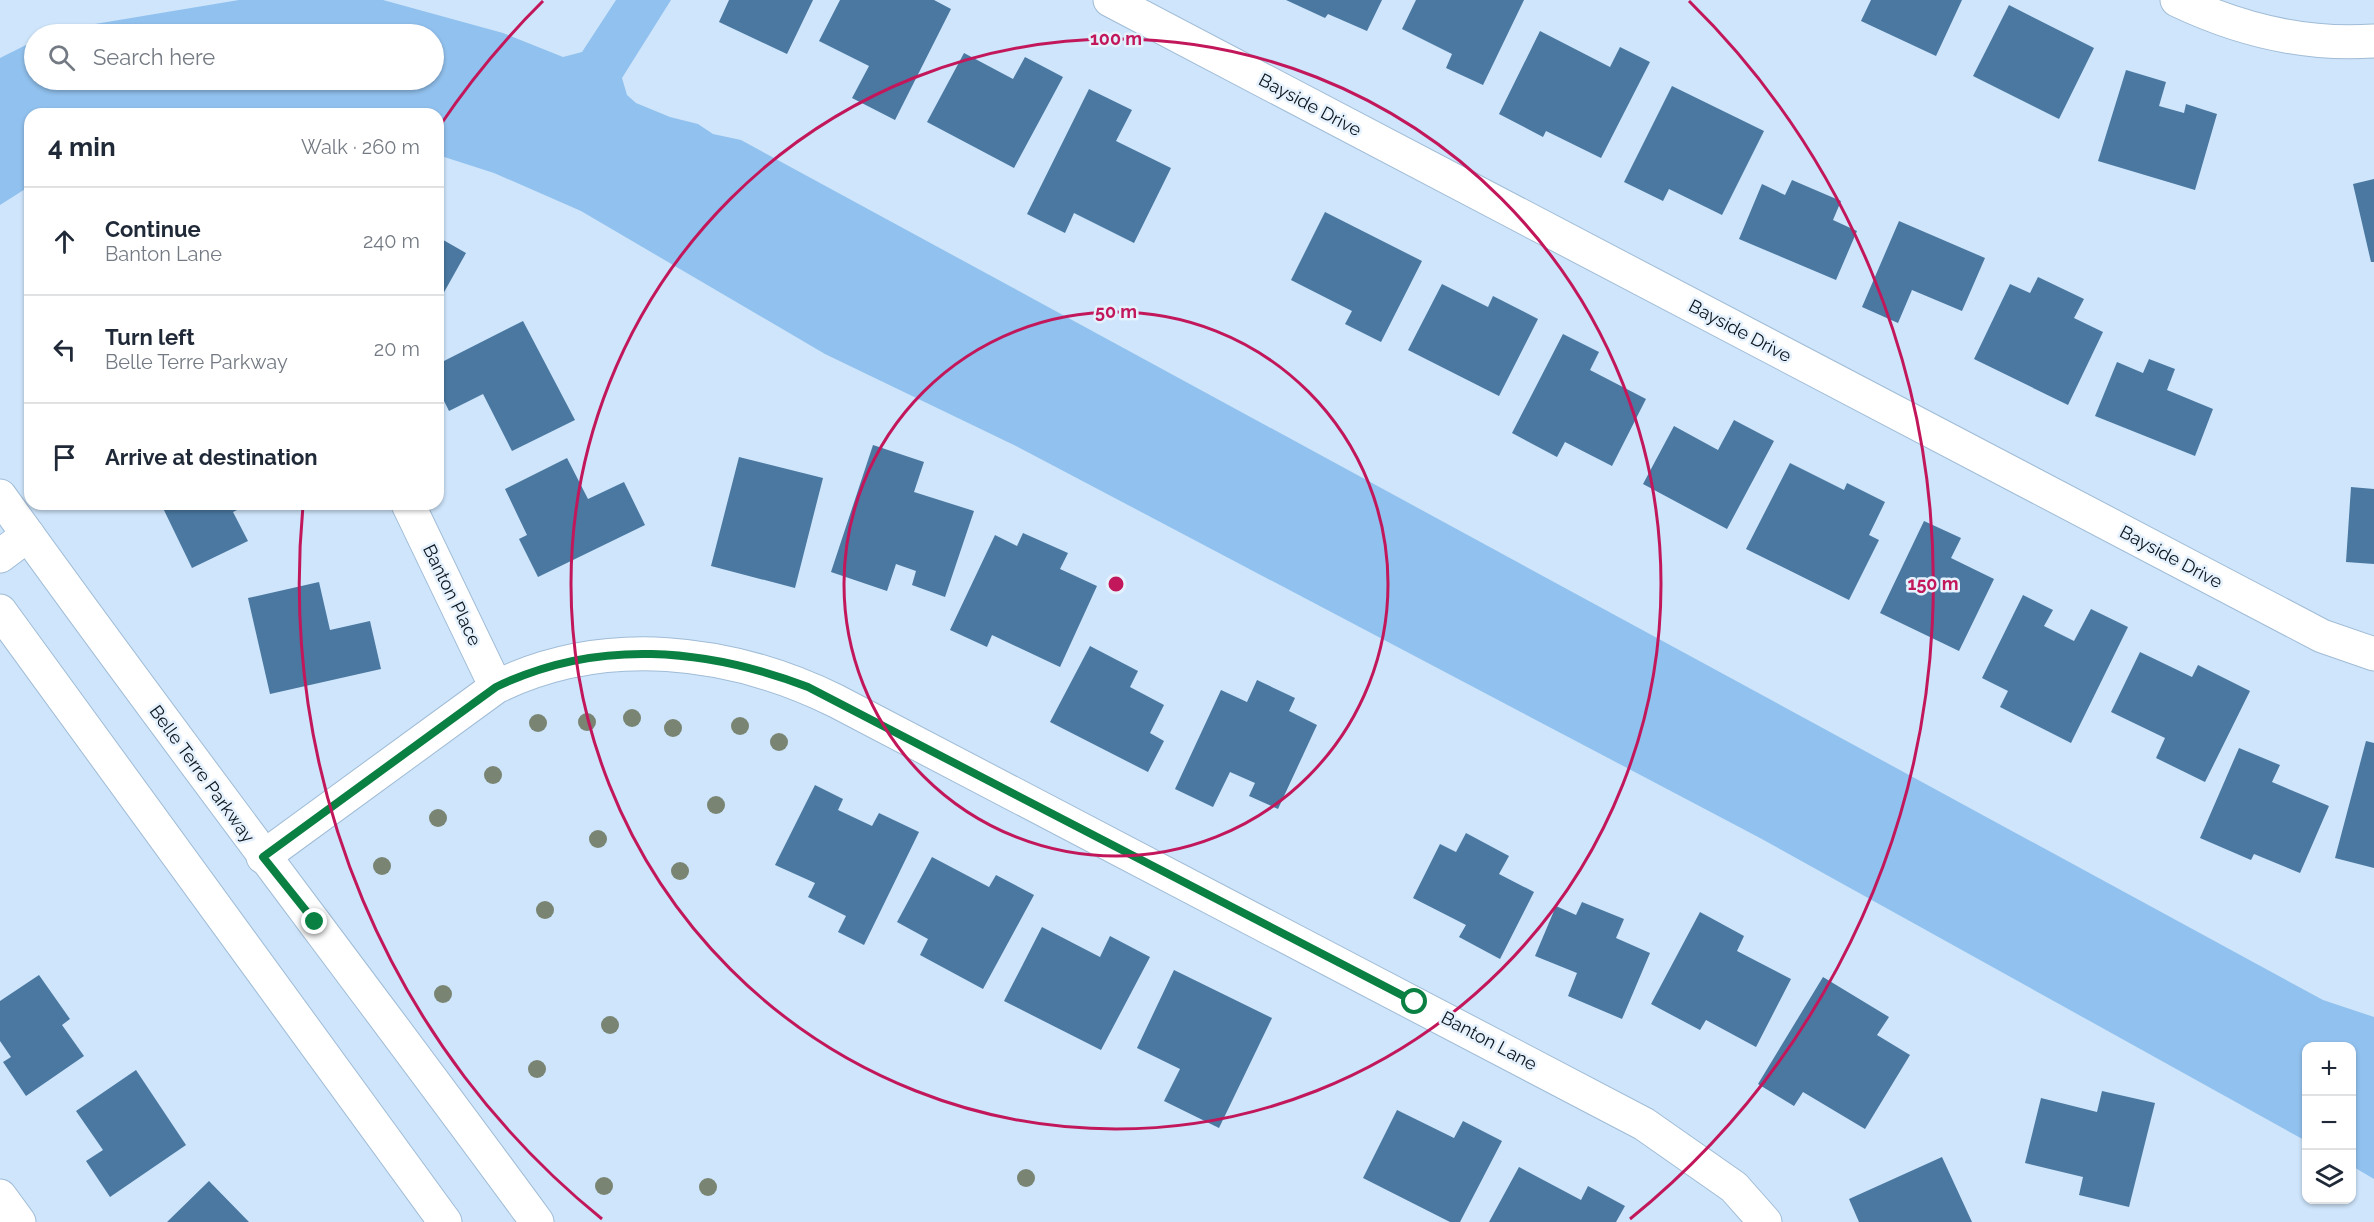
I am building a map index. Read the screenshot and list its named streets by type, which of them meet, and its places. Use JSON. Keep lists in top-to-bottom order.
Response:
{
  "streets": {
    "street": [
      "Bayside Drive",
      "Banton Place",
      "Belle Terre Parkway",
      "Banton Lane"
    ]
  },
  "crossings": [
    ["Banton Place", "Banton Lane"],
    ["Belle Terre Parkway", "Banton Lane"]
  ],
  "page": {
    "search": "Search here",
    "heading": ["4 min", "Walk · 260 m"],
    "list": [
      ["Continue", "Banton Lane", "240 m"],
      ["Turn left", "Belle Terre Parkway", "20 m"],
      "Arrive at destination"
    ],
    "map_buttons": ["+", "−"]
  },
  "rings": ["100 m", "50 m", "150 m"]
}
